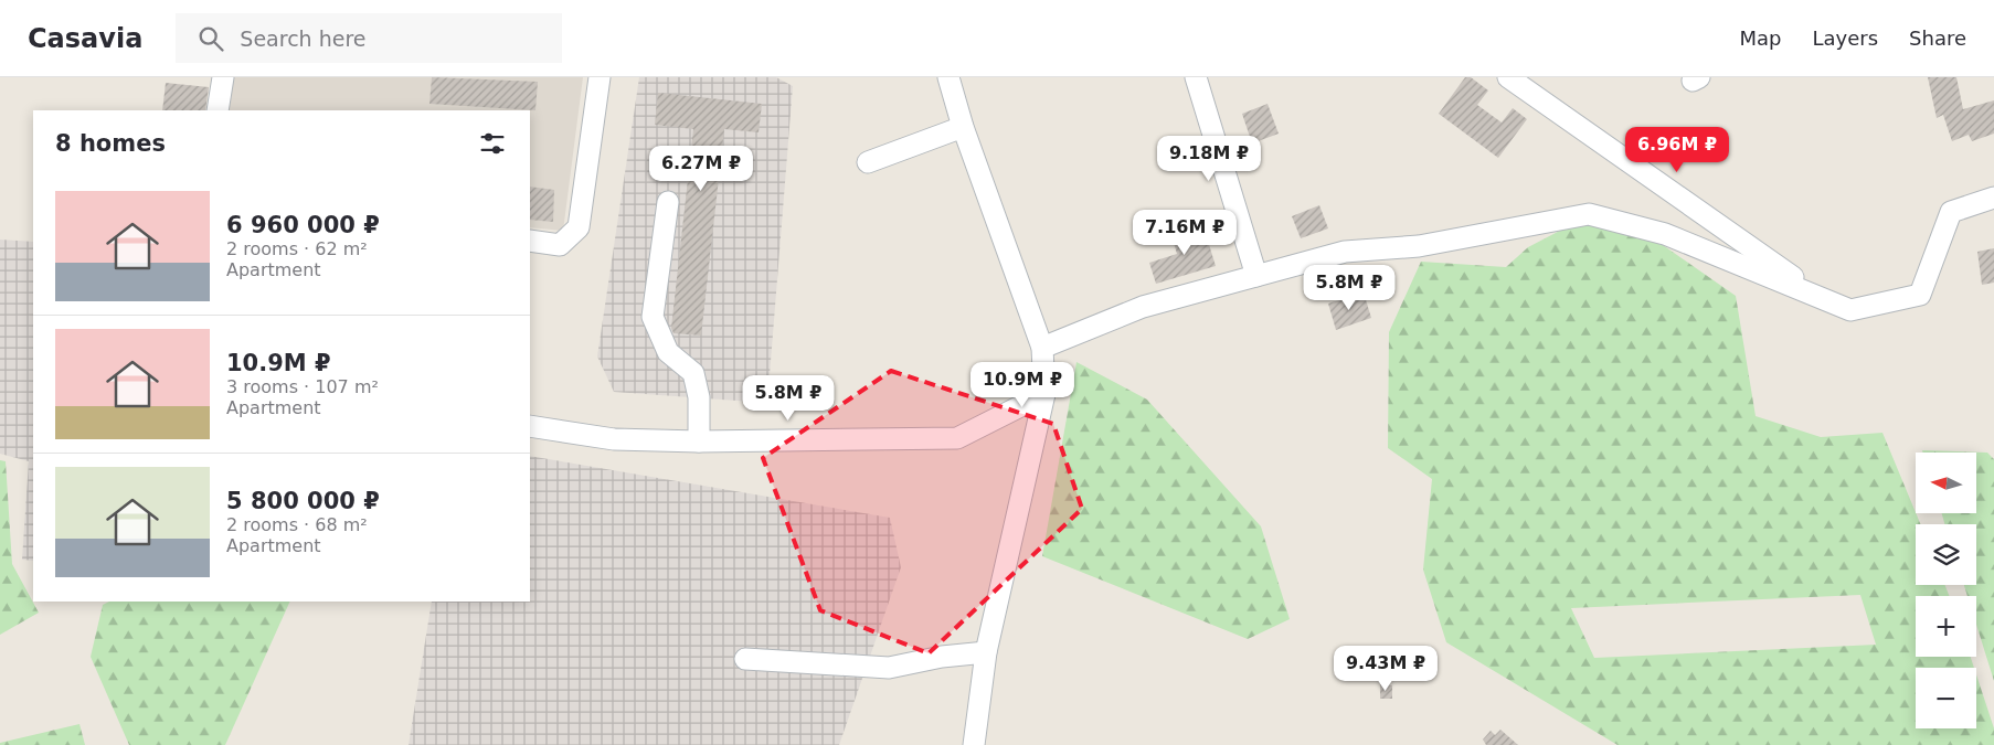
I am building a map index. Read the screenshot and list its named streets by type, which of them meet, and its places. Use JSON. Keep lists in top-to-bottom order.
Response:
{
  "north": "left",
  "page": {
    "header": "Casavia",
    "search": "Search here",
    "nav": ["Map", "Layers", "Share"],
    "heading": "8 homes",
    "price": [
      "6.96M ₽",
      "9.18M ₽",
      "6.27M ₽",
      "7.16M ₽",
      "5.8M ₽",
      "10.9M ₽",
      "5.8M ₽",
      "9.43M ₽"
    ],
    "list": [
      {
        "name": "6 960 000 ₽",
        "note": "2 rooms · 62 m² · Apartment"
      },
      {
        "name": "10.9M ₽",
        "note": "3 rooms · 107 m² · Apartment"
      },
      {
        "name": "5 800 000 ₽",
        "note": "2 rooms · 68 m² · Apartment"
      }
    ],
    "map_buttons": ["+", "−"]
  }
}
